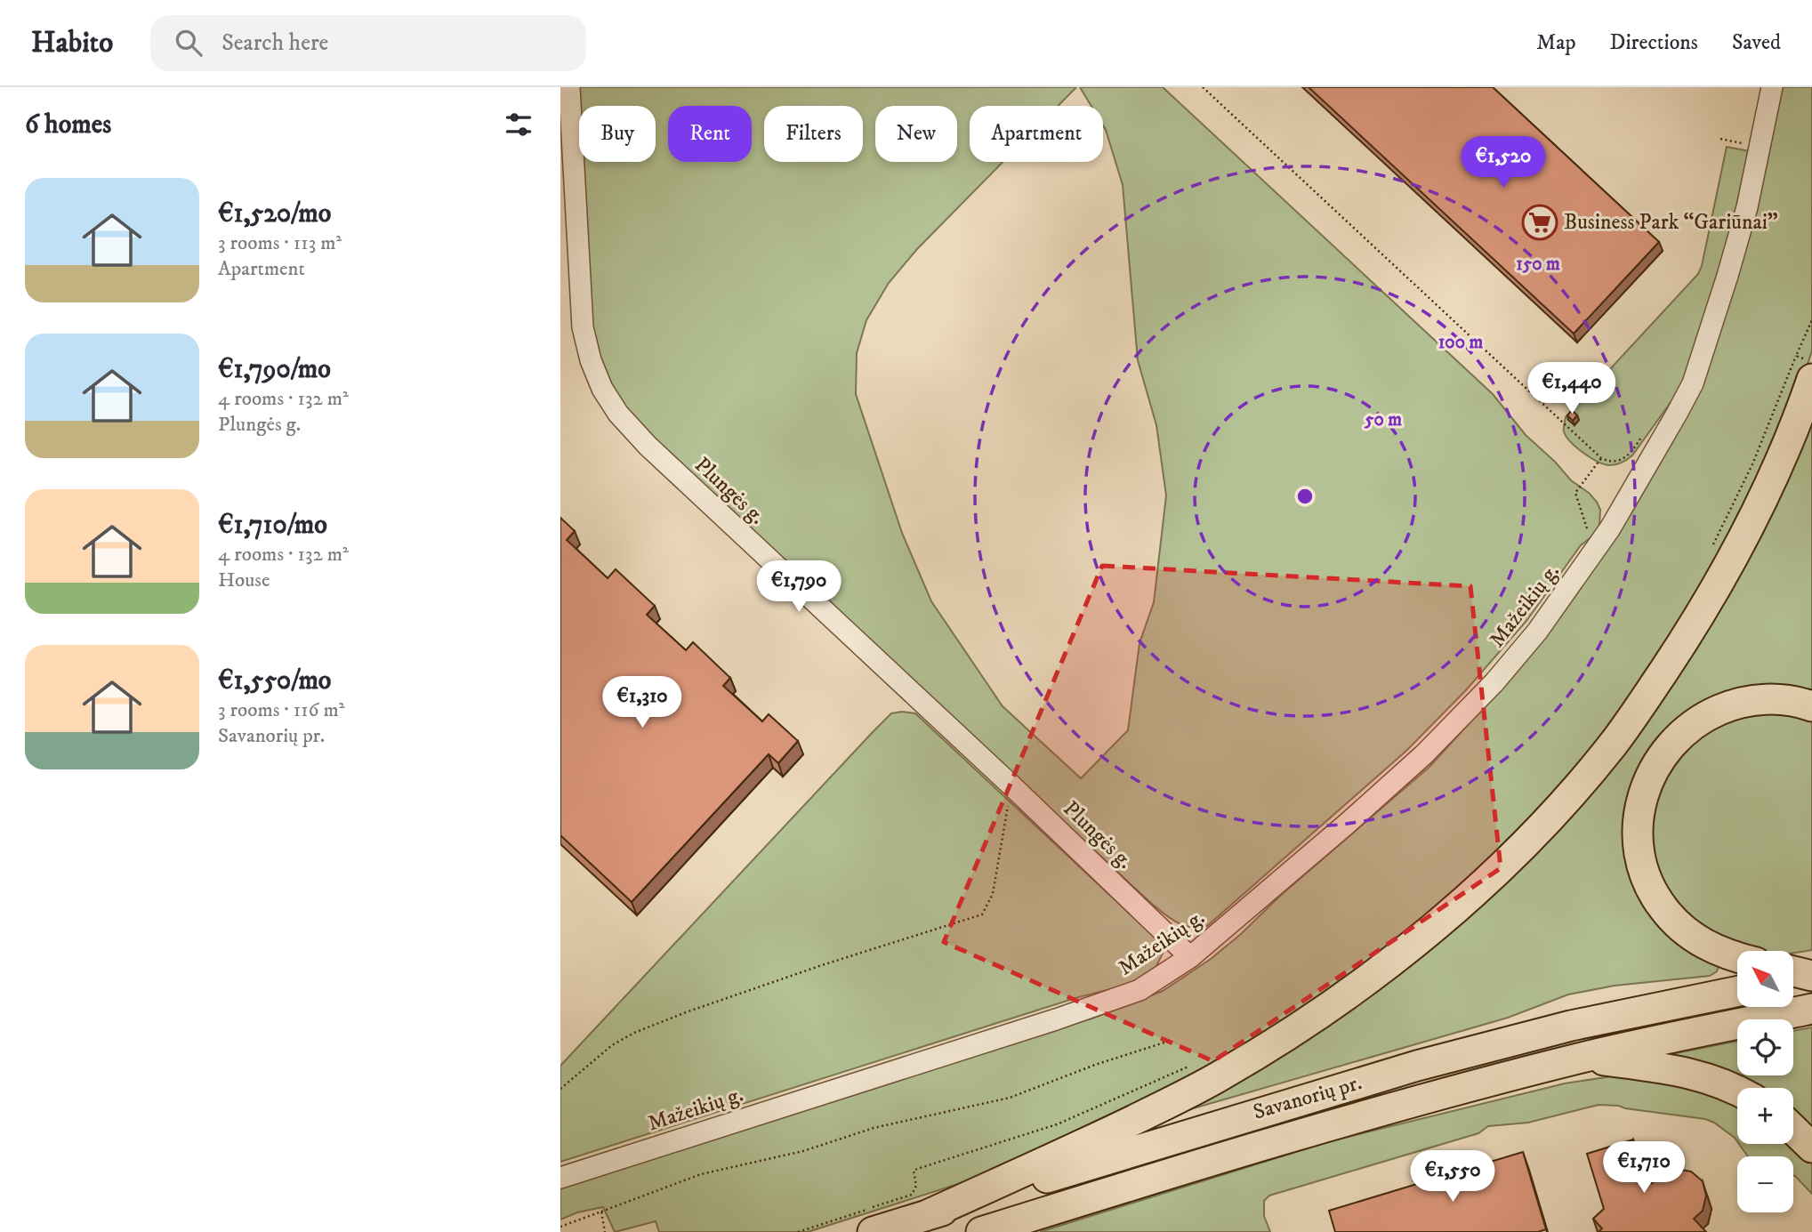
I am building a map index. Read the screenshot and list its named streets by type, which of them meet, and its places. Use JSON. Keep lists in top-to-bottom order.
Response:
{
  "streets": {
    "highway": ["Savanorių pr."],
    "street": ["Plungės g.", "Mažeikių g."]
  },
  "crossings": [
    ["Plungės g.", "Mažeikių g."]
  ],
  "places": {
    "supermarket": ["Business Park “Gariūnai”"]
  },
  "north": "top left",
  "page": {
    "header": "Habito",
    "search": "Search here",
    "nav": ["Map", "Directions", "Saved"],
    "heading": "6 homes",
    "chip": [
      "Buy",
      "Rent",
      "Filters",
      "New",
      "Apartment"
    ],
    "price": [
      "€1,520",
      "€1,440",
      "€1,790",
      "€1,310",
      "€1,710",
      "€1,550"
    ],
    "list": [
      {
        "name": "€1,520/mo",
        "note": "3 rooms · 113 m² · Apartment"
      },
      {
        "name": "€1,790/mo",
        "note": "4 rooms · 132 m² · Plungės g."
      },
      {
        "name": "€1,710/mo",
        "note": "4 rooms · 132 m² · House"
      },
      {
        "name": "€1,550/mo",
        "note": "3 rooms · 116 m² · Savanorių pr."
      }
    ],
    "map_buttons": ["+", "−"]
  },
  "rings": ["150 m", "100 m", "50 m"]
}
